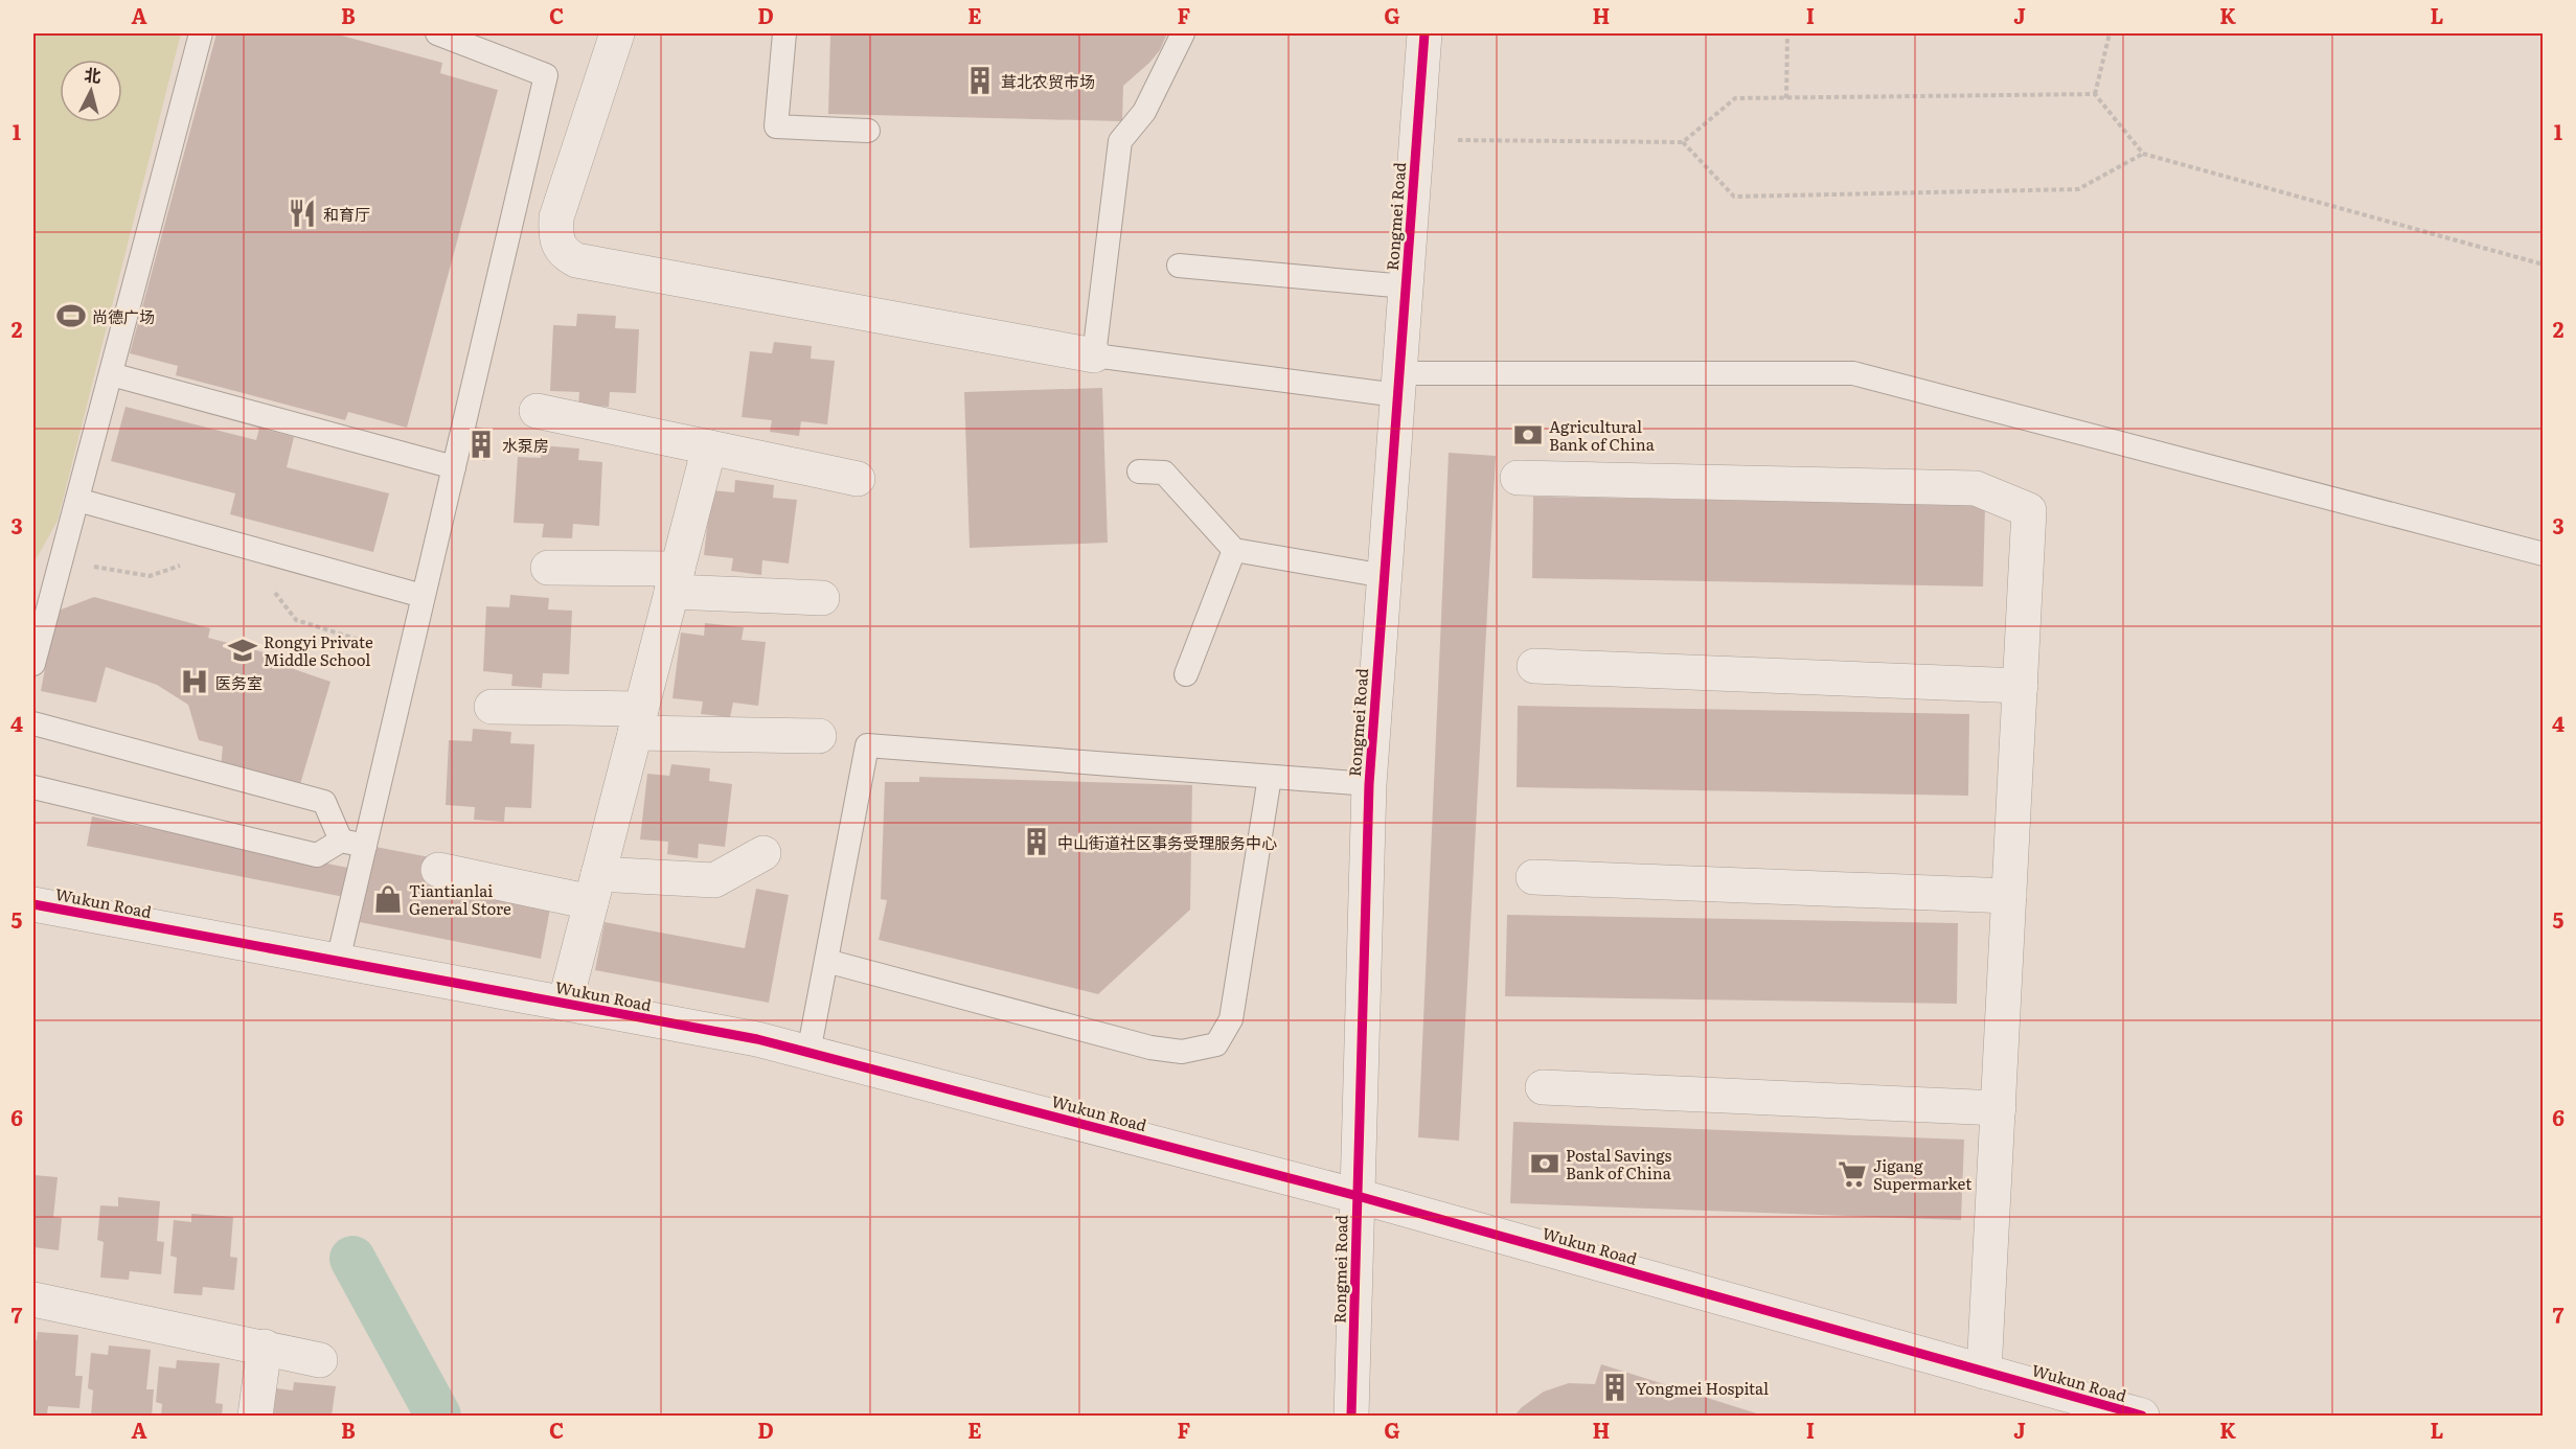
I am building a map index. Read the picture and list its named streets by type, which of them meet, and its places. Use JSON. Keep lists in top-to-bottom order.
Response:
{
  "streets": {
    "street": ["Rongmei Road", "Wukun Road"]
  },
  "crossings": [
    ["Rongmei Road", "Wukun Road"]
  ],
  "places": {
    "building": [
      "茸北农贸市场",
      "水泵房",
      "中山街道社区事务受理服务中心",
      "Yongmei Hospital"
    ],
    "restaurant": ["和育厅"],
    "sports": ["尚德广场"],
    "bank": ["Agricultural Bank of China", "Postal Savings Bank of China"],
    "school or university": ["Rongyi Private Middle School"],
    "hospital": ["医务室"],
    "shop": ["Tiantianlai General Store"],
    "supermarket": ["Jigang Supermarket"]
  },
  "north": "top",
  "grid": {
    "columns": [
      "A",
      "B",
      "C",
      "D",
      "E",
      "F",
      "G",
      "H",
      "I",
      "J",
      "K",
      "L"
    ],
    "rows": [
      "1",
      "2",
      "3",
      "4",
      "5",
      "6",
      "7"
    ]
  }
}
